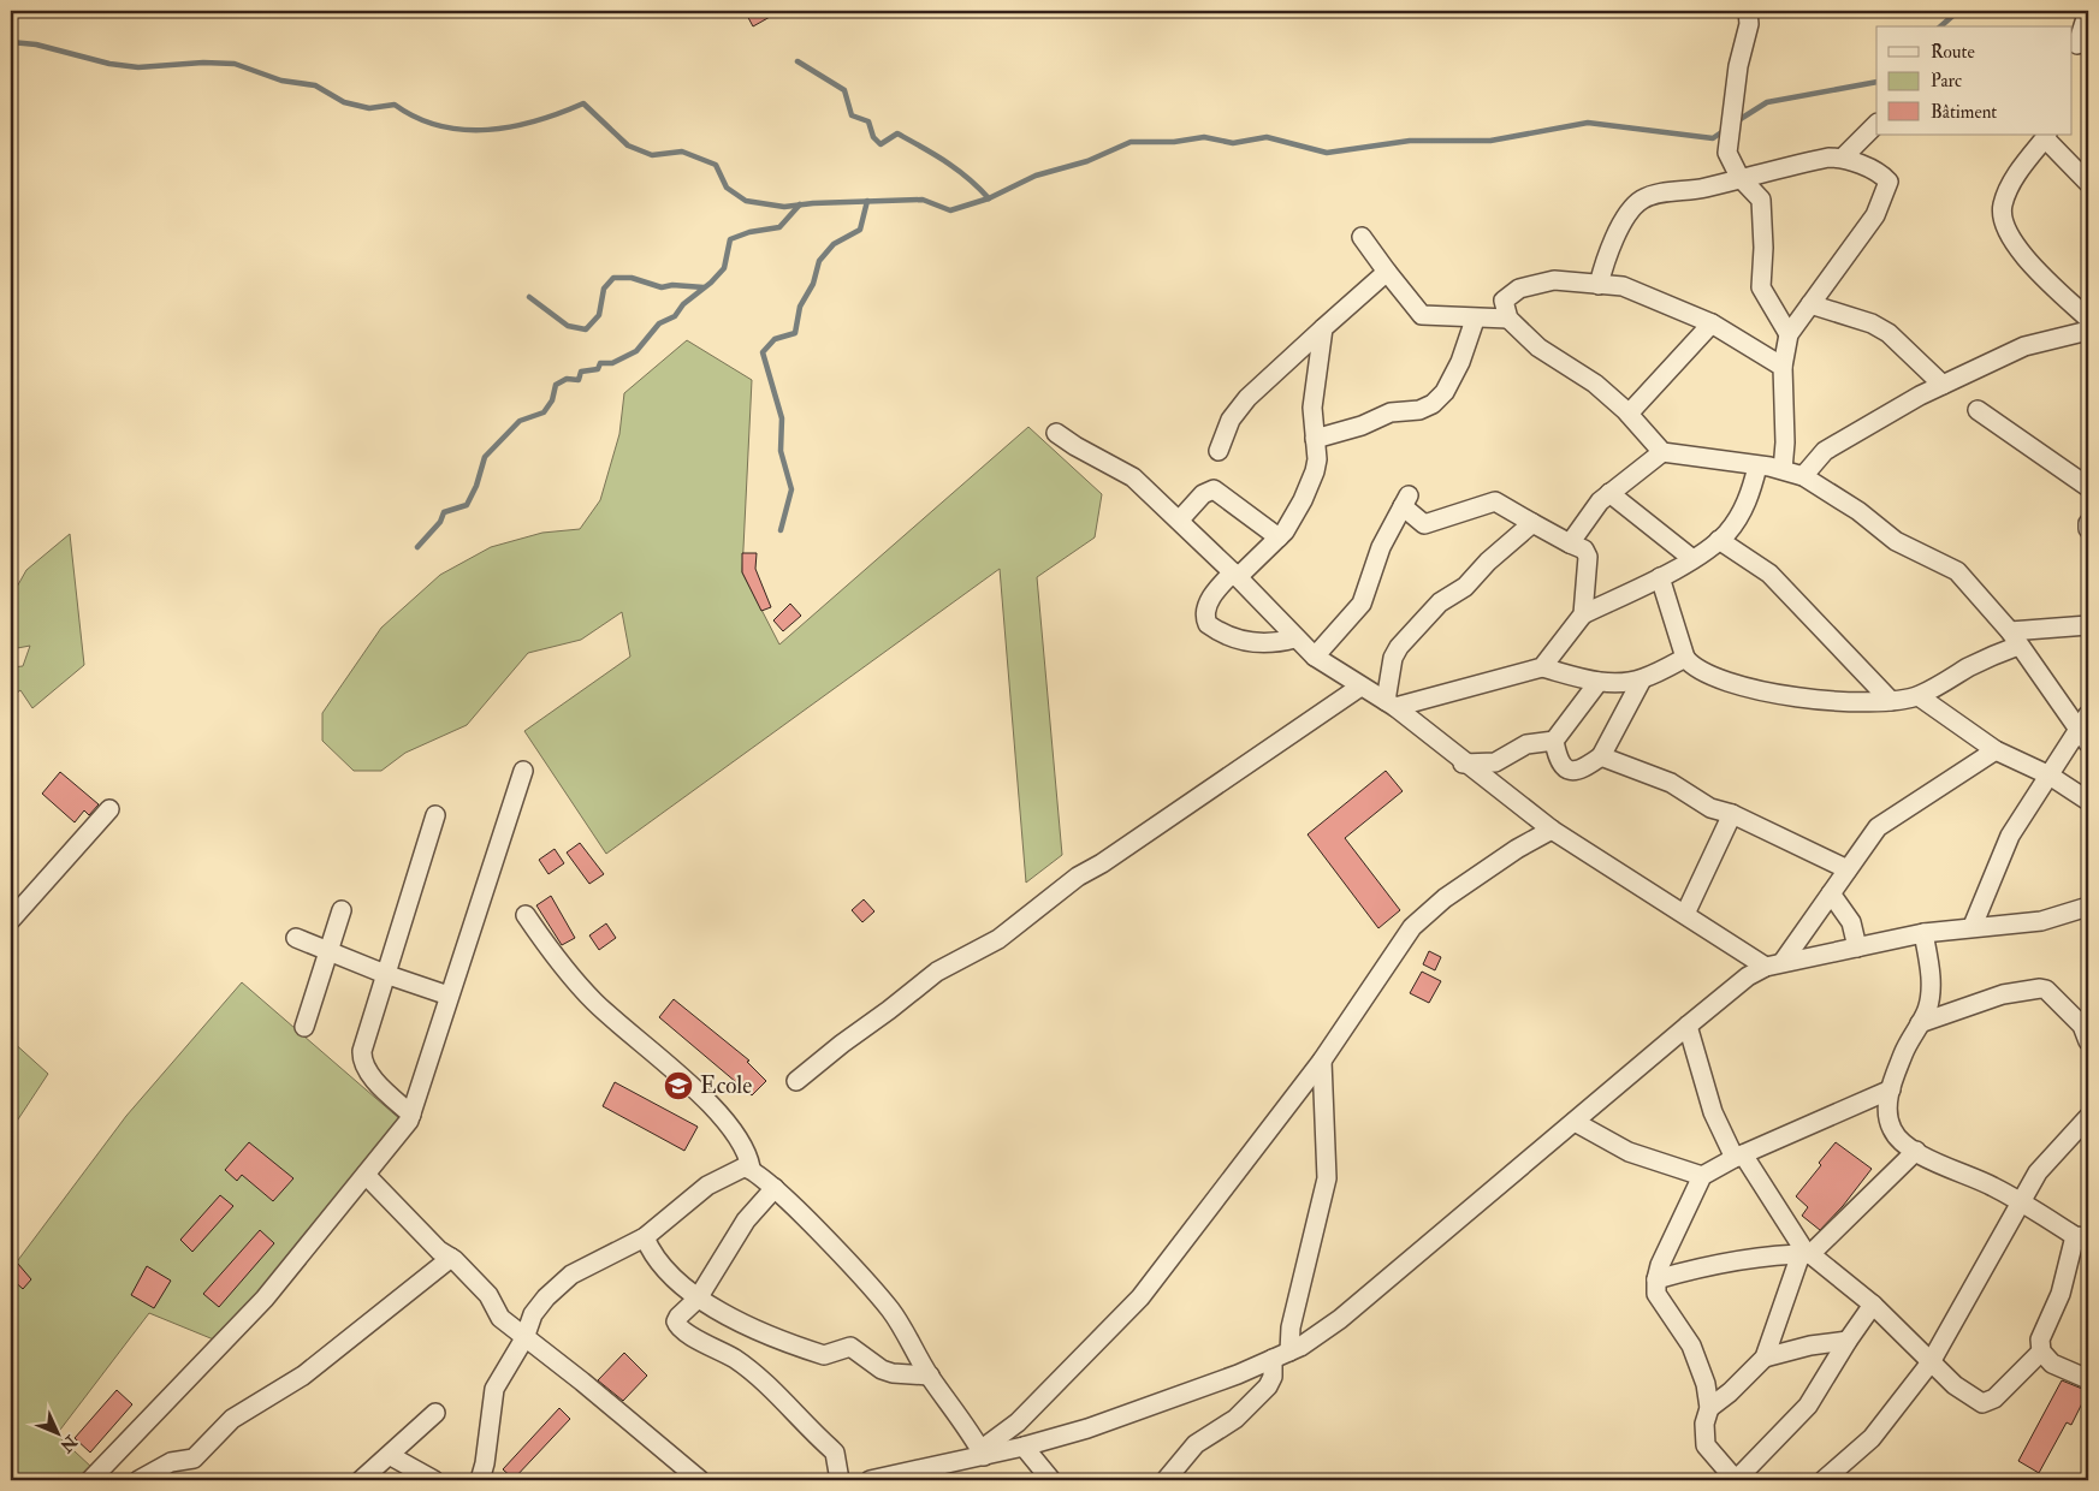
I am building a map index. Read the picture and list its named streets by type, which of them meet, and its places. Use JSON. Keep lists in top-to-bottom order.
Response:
{
  "places": {
    "school or university": ["Ecole"]
  },
  "legend": ["Route", "Parc", "Bâtiment"],
  "north": "bottom right"
}
